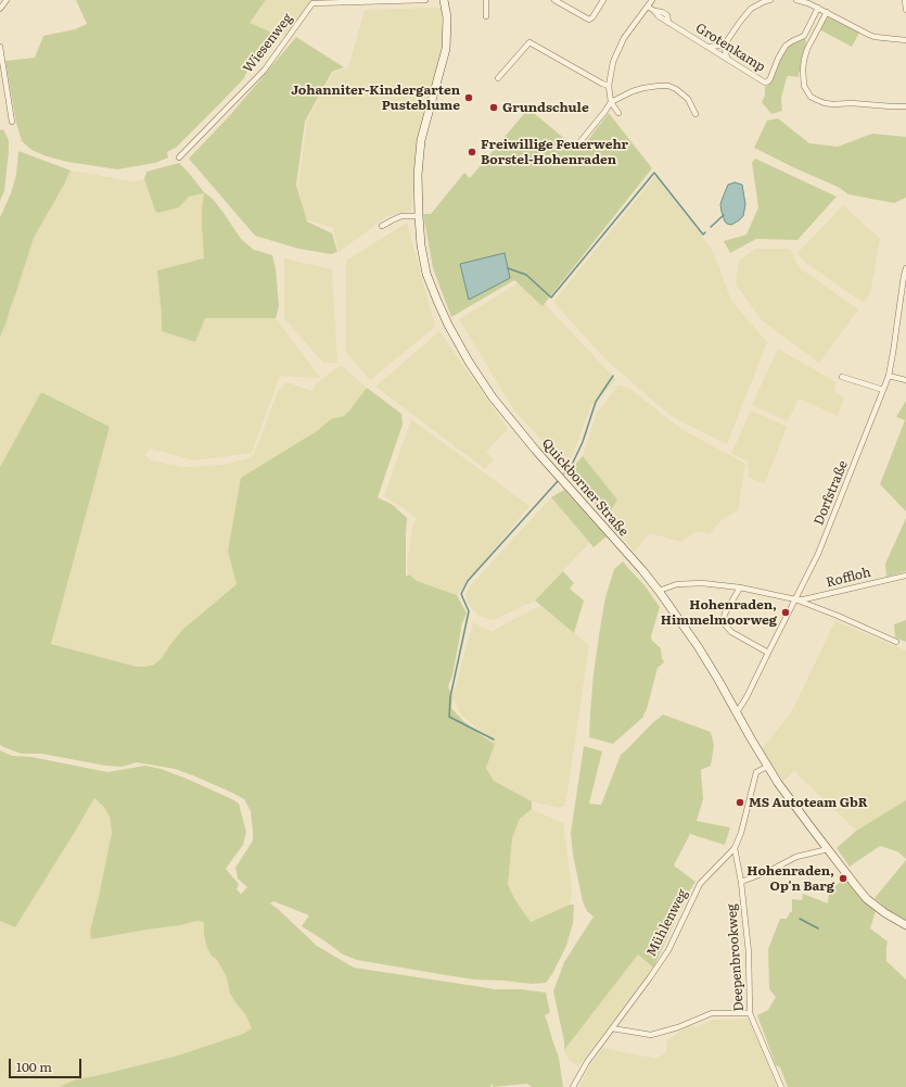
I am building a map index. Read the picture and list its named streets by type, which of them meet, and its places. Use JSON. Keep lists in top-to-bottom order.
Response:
{
  "streets": {
    "main road": ["Quickborner Straße"],
    "street": [
      "Wiesenweg",
      "Grotenkamp",
      "Dorfstraße",
      "Roffloh",
      "Mühlenweg",
      "Deepenbrookweg"
    ]
  },
  "crossings": [
    ["Quickborner Straße", "Dorfstraße"],
    ["Quickborner Straße", "Mühlenweg"],
    ["Dorfstraße", "Roffloh"],
    ["Mühlenweg", "Deepenbrookweg"]
  ],
  "places": [
    "Johanniter-Kindergarten Pusteblume",
    "Grundschule",
    "Freiwillige Feuerwehr Borstel-Hohenraden",
    "Hohenraden, Himmelmoorweg",
    "MS Autoteam GbR",
    "Hohenraden, Op'n Barg"
  ],
  "scale_bar": "100 m"
}
